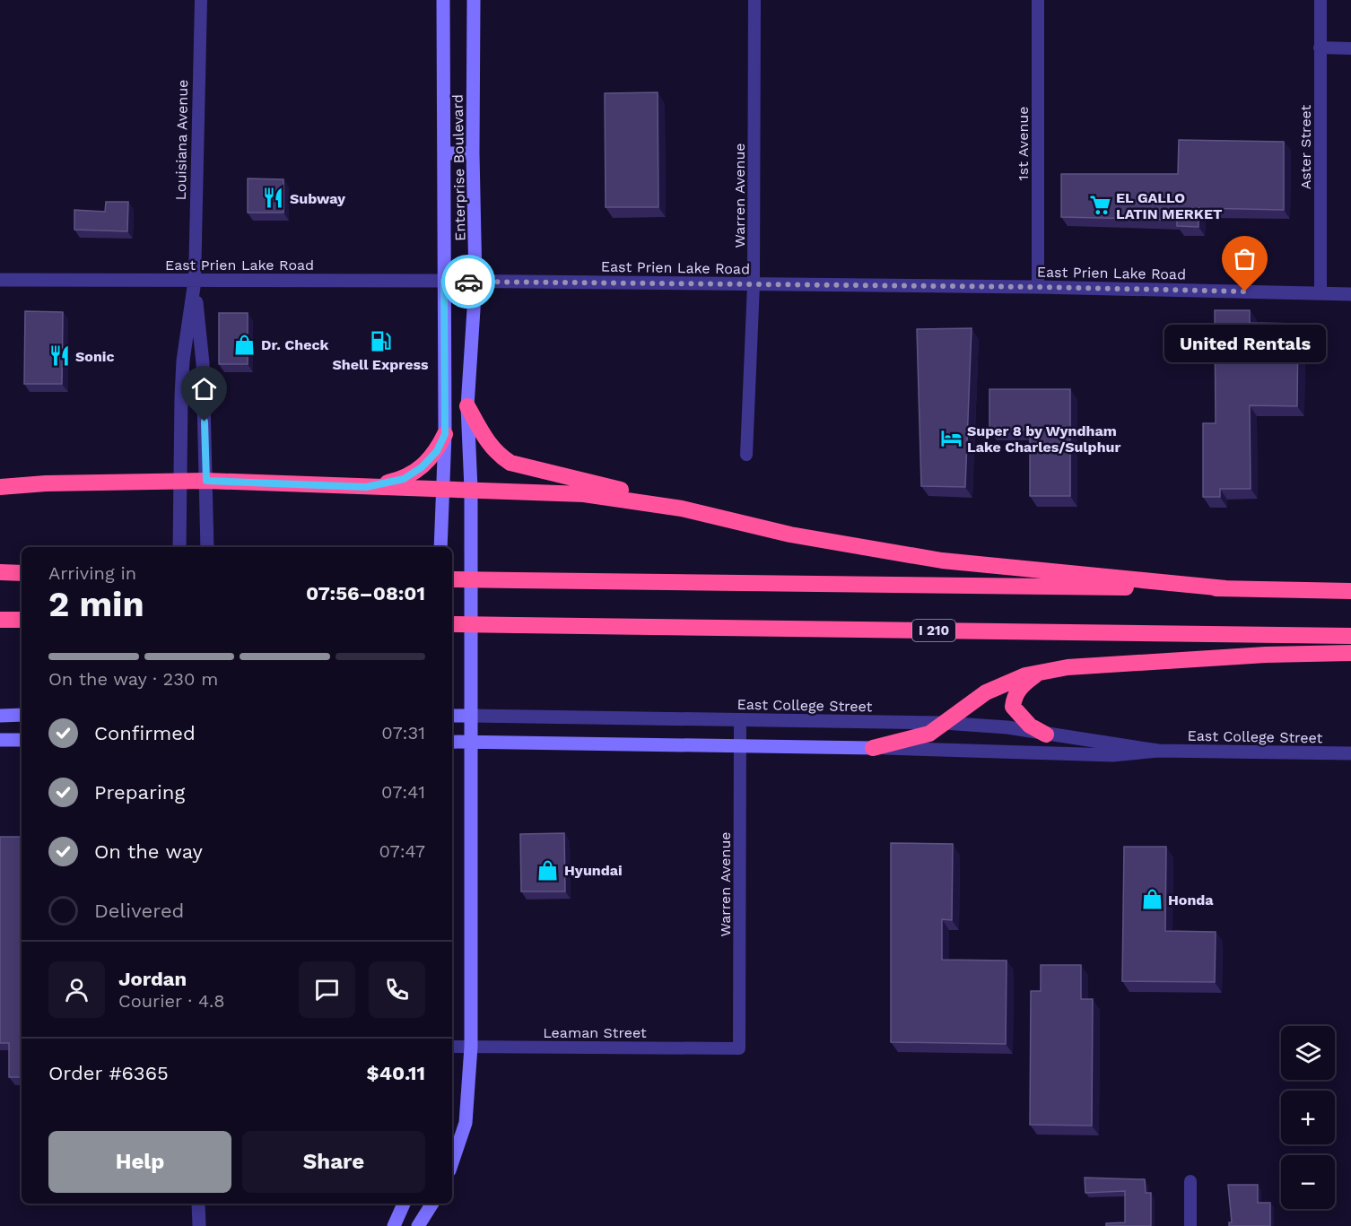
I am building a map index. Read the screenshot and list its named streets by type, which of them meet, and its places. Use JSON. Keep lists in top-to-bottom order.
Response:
{
  "streets": {
    "highway": ["I 210"],
    "main road": ["Enterprise Boulevard", "East College Street"],
    "street": [
      "Louisiana Avenue",
      "1st Avenue",
      "Aster Street",
      "Warren Avenue",
      "East Prien Lake Road",
      "Leaman Street"
    ]
  },
  "crossings": [
    ["Louisiana Avenue", "East Prien Lake Road"],
    ["1st Avenue", "East Prien Lake Road"],
    ["Aster Street", "East Prien Lake Road"],
    ["Enterprise Boulevard", "East Prien Lake Road"],
    ["Enterprise Boulevard", "East College Street"],
    ["Enterprise Boulevard", "Leaman Street"],
    ["Warren Avenue", "East Prien Lake Road"],
    ["Warren Avenue", "East College Street"],
    ["Warren Avenue", "Leaman Street"]
  ],
  "places": {
    "restaurant": ["Subway", "Sonic"],
    "supermarket": ["EL GALLO LATIN MERKET"],
    "other": ["United Rentals"],
    "fuel station": ["Shell Express"],
    "shop": ["Dr. Check", "Hyundai", "Honda"],
    "hotel": ["Super 8 by Wyndham Lake Charles/Sulphur"]
  },
  "page": {
    "bubble": "United Rentals",
    "heading": ["2 min", "Arriving in", "07:56–08:01"],
    "panel": [
      "Jordan",
      "Courier · 4.8",
      "Order #6365",
      "$40.11"
    ],
    "bar": "On the way · 230 m",
    "list": [
      ["Confirmed", "07:31"],
      ["Preparing", "07:41"],
      ["On the way", "07:47"],
      "Delivered"
    ],
    "map_buttons": ["+", "−"],
    "buttons": ["Help", "Share"]
  }
}
